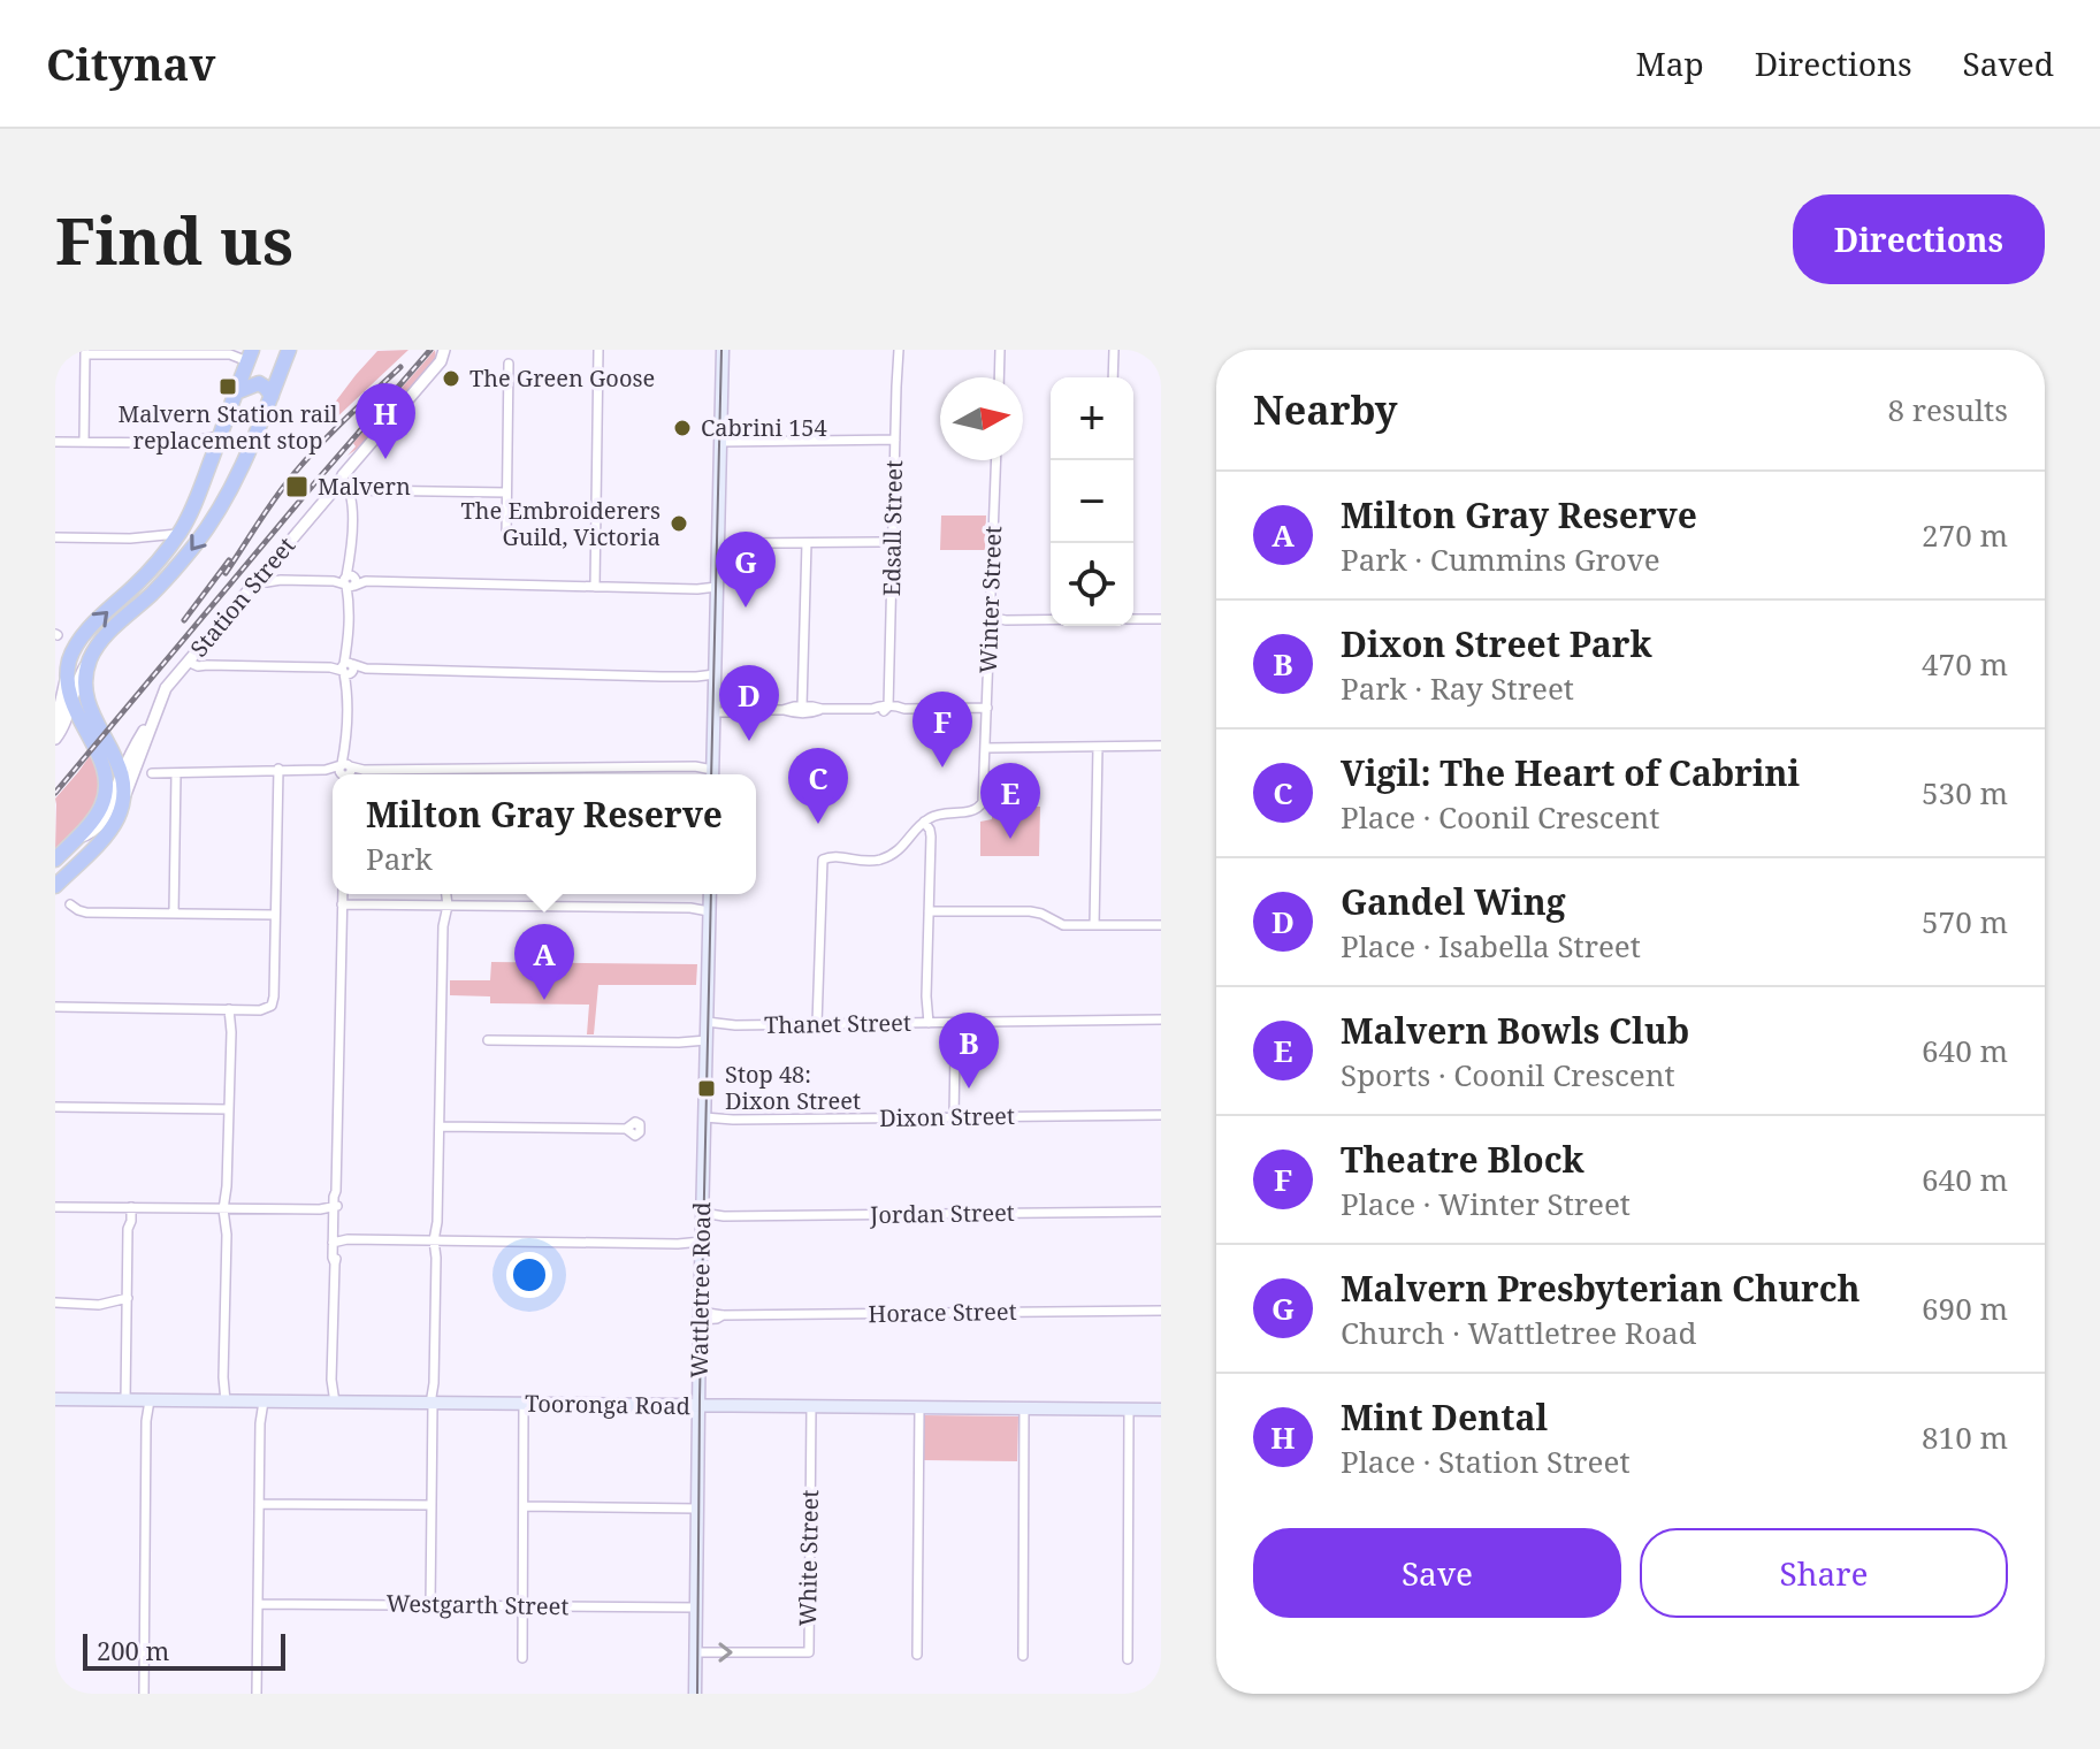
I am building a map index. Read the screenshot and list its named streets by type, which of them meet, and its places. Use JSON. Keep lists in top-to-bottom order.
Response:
{
  "streets": {
    "main road": ["Wattletree Road", "Tooronga Road"],
    "street": [
      "Edsall Street",
      "Station Street",
      "Winter Street",
      "Thanet Street",
      "Dixon Street",
      "Jordan Street",
      "Horace Street",
      "White Street",
      "Westgarth Street"
    ]
  },
  "crossings": [
    ["Thanet Street", "Wattletree Road"],
    ["Dixon Street", "Wattletree Road"],
    ["Jordan Street", "Wattletree Road"],
    ["Wattletree Road", "Horace Street"],
    ["Wattletree Road", "Tooronga Road"],
    ["Wattletree Road", "White Street"],
    ["Wattletree Road", "Westgarth Street"],
    ["Tooronga Road", "White Street"]
  ],
  "places": {
    "other": ["The Green Goose", "Cabrini 154", "The Embroiderers Guild, Victoria"],
    "transit": ["Malvern Station rail replacement stop", "Malvern", "Stop 48: Dixon Street"]
  },
  "scale_bar": "200 m",
  "north": "right",
  "page": {
    "header": "Citynav",
    "nav": ["Map", "Directions", "Saved"],
    "buttons": [
      "Directions",
      ["Save", "Share"]
    ],
    "title": "Find us",
    "heading": ["Nearby", "8 results"],
    "map_buttons": ["+", "−"],
    "pins": [
      "H",
      "G",
      "D",
      "F",
      "C",
      "E",
      "A",
      "B"
    ],
    "list": [
      {
        "mark": "A",
        "name": "Milton Gray Reserve",
        "note": "Park · Cummins Grove",
        "value": "270 m"
      },
      {
        "mark": "B",
        "name": "Dixon Street Park",
        "note": "Park · Ray Street",
        "value": "470 m"
      },
      {
        "mark": "C",
        "name": "Vigil: The Heart of Cabrini",
        "note": "Place · Coonil Crescent",
        "value": "530 m"
      },
      {
        "mark": "D",
        "name": "Gandel Wing",
        "note": "Place · Isabella Street",
        "value": "570 m"
      },
      {
        "mark": "E",
        "name": "Malvern Bowls Club",
        "note": "Sports · Coonil Crescent",
        "value": "640 m"
      },
      {
        "mark": "F",
        "name": "Theatre Block",
        "note": "Place · Winter Street",
        "value": "640 m"
      },
      {
        "mark": "G",
        "name": "Malvern Presbyterian Church",
        "note": "Church · Wattletree Road",
        "value": "690 m"
      },
      {
        "mark": "H",
        "name": "Mint Dental",
        "note": "Place · Station Street",
        "value": "810 m"
      }
    ],
    "popup": ["Milton Gray Reserve", "Park"],
    "scale": "200 m"
  }
}
